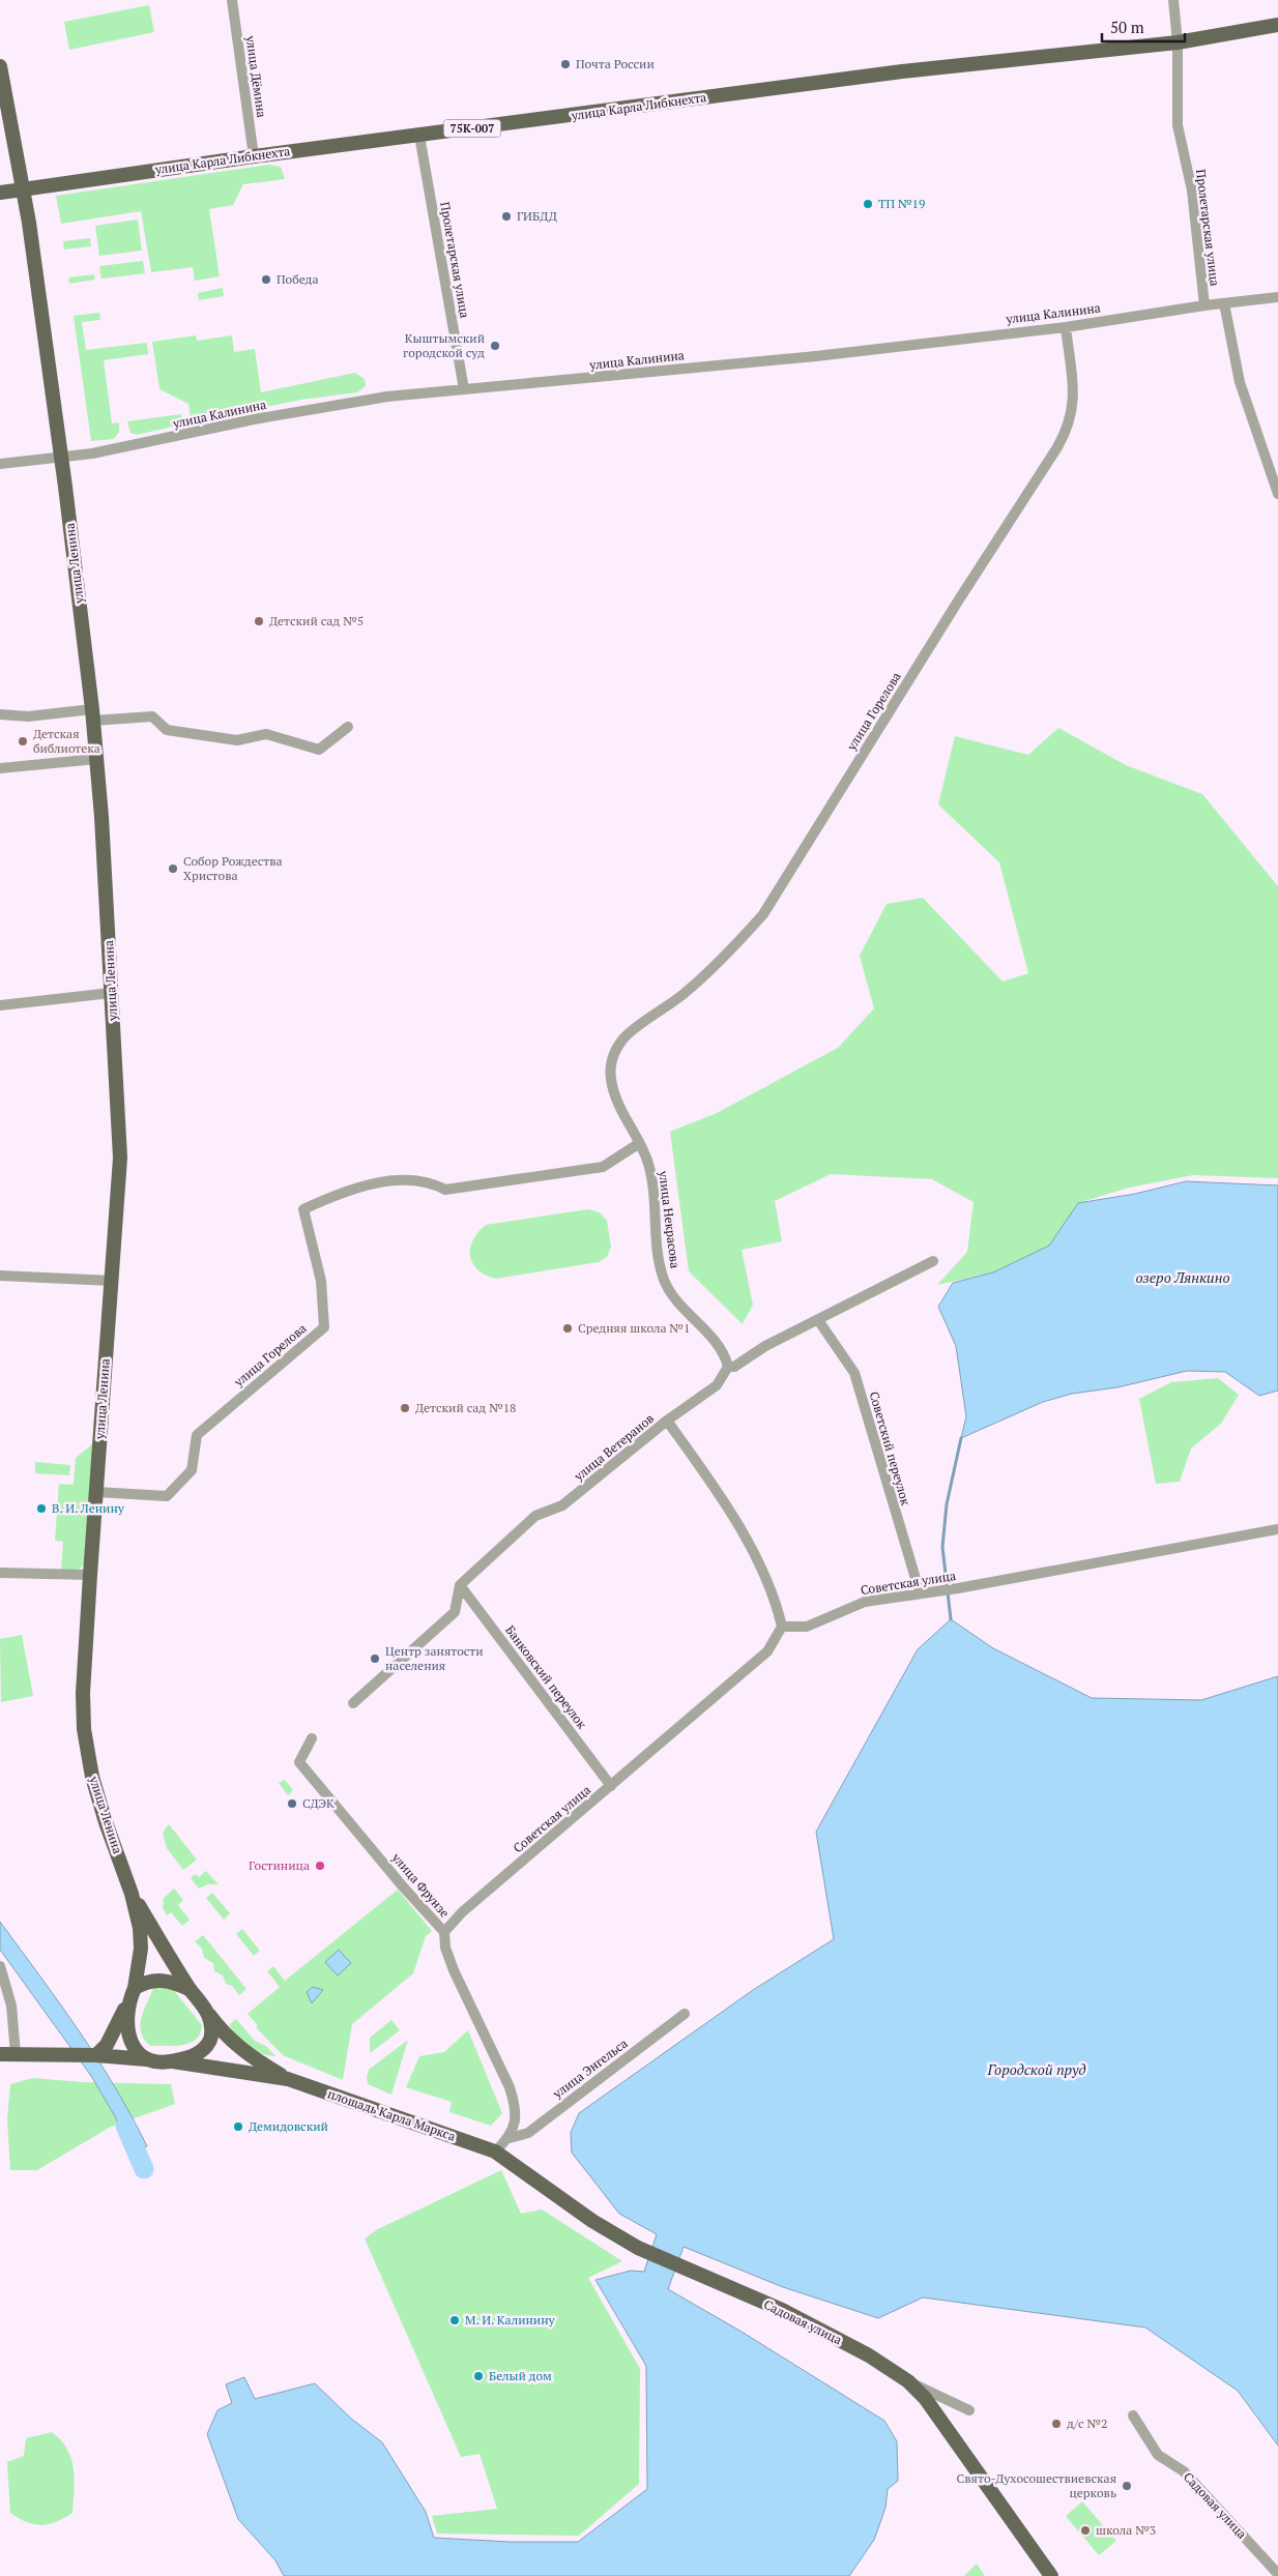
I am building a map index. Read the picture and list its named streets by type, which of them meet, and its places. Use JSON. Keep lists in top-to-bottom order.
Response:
{
  "streets": {
    "main road": [
      "улица Карла Либкнехта",
      "75К-007",
      "улица Ленина",
      "площадь Карла Маркса",
      "Садовая улица"
    ],
    "street": [
      "улица Дёмина",
      "Пролетарская улица",
      "улица Калинина",
      "улица Горелова",
      "улица Некрасова",
      "улица Ветеранов",
      "Советский переулок",
      "Советская улица",
      "Банковский переулок",
      "улица Фрунзе",
      "улица Энгельса"
    ]
  },
  "crossings": [
    ["улица Дёмина", "улица Карла Либкнехта"],
    ["улица Карла Либкнехта", "Пролетарская улица"],
    ["улица Карла Либкнехта", "улица Ленина"],
    ["Пролетарская улица", "улица Калинина"],
    ["улица Калинина", "улица Ленина"],
    ["улица Калинина", "улица Горелова"],
    ["улица Ленина", "улица Горелова"],
    ["улица Горелова", "улица Некрасова"],
    ["улица Некрасова", "улица Ветеранов"],
    ["улица Ветеранов", "Советский переулок"],
    ["улица Ветеранов", "Банковский переулок"],
    ["Советский переулок", "Советская улица"],
    ["Советская улица", "Банковский переулок"],
    ["Советская улица", "улица Фрунзе"],
    ["улица Фрунзе", "улица Энгельса"],
    ["площадь Карла Маркса", "Садовая улица"]
  ],
  "water": ["озеро Лянкино", "Городской пруд"],
  "places": [
    "Почта России",
    "ТП №19",
    "ГИБДД",
    "Победа",
    "Кыштымский городской суд",
    "Детский сад №5",
    "Детская библиотека",
    "Собор Рождества Христова",
    "Средняя школа №1",
    "Детский сад №18",
    "В. И. Ленину",
    "Центр занятости населения",
    "СДЭК",
    "Гостиница",
    "Демидовский",
    "М. И. Калинину",
    "Белый дом",
    "д/с №2",
    "Свято-Духосошествиевская церковь",
    "школа №3"
  ],
  "scale_bar": "50 m"
}
